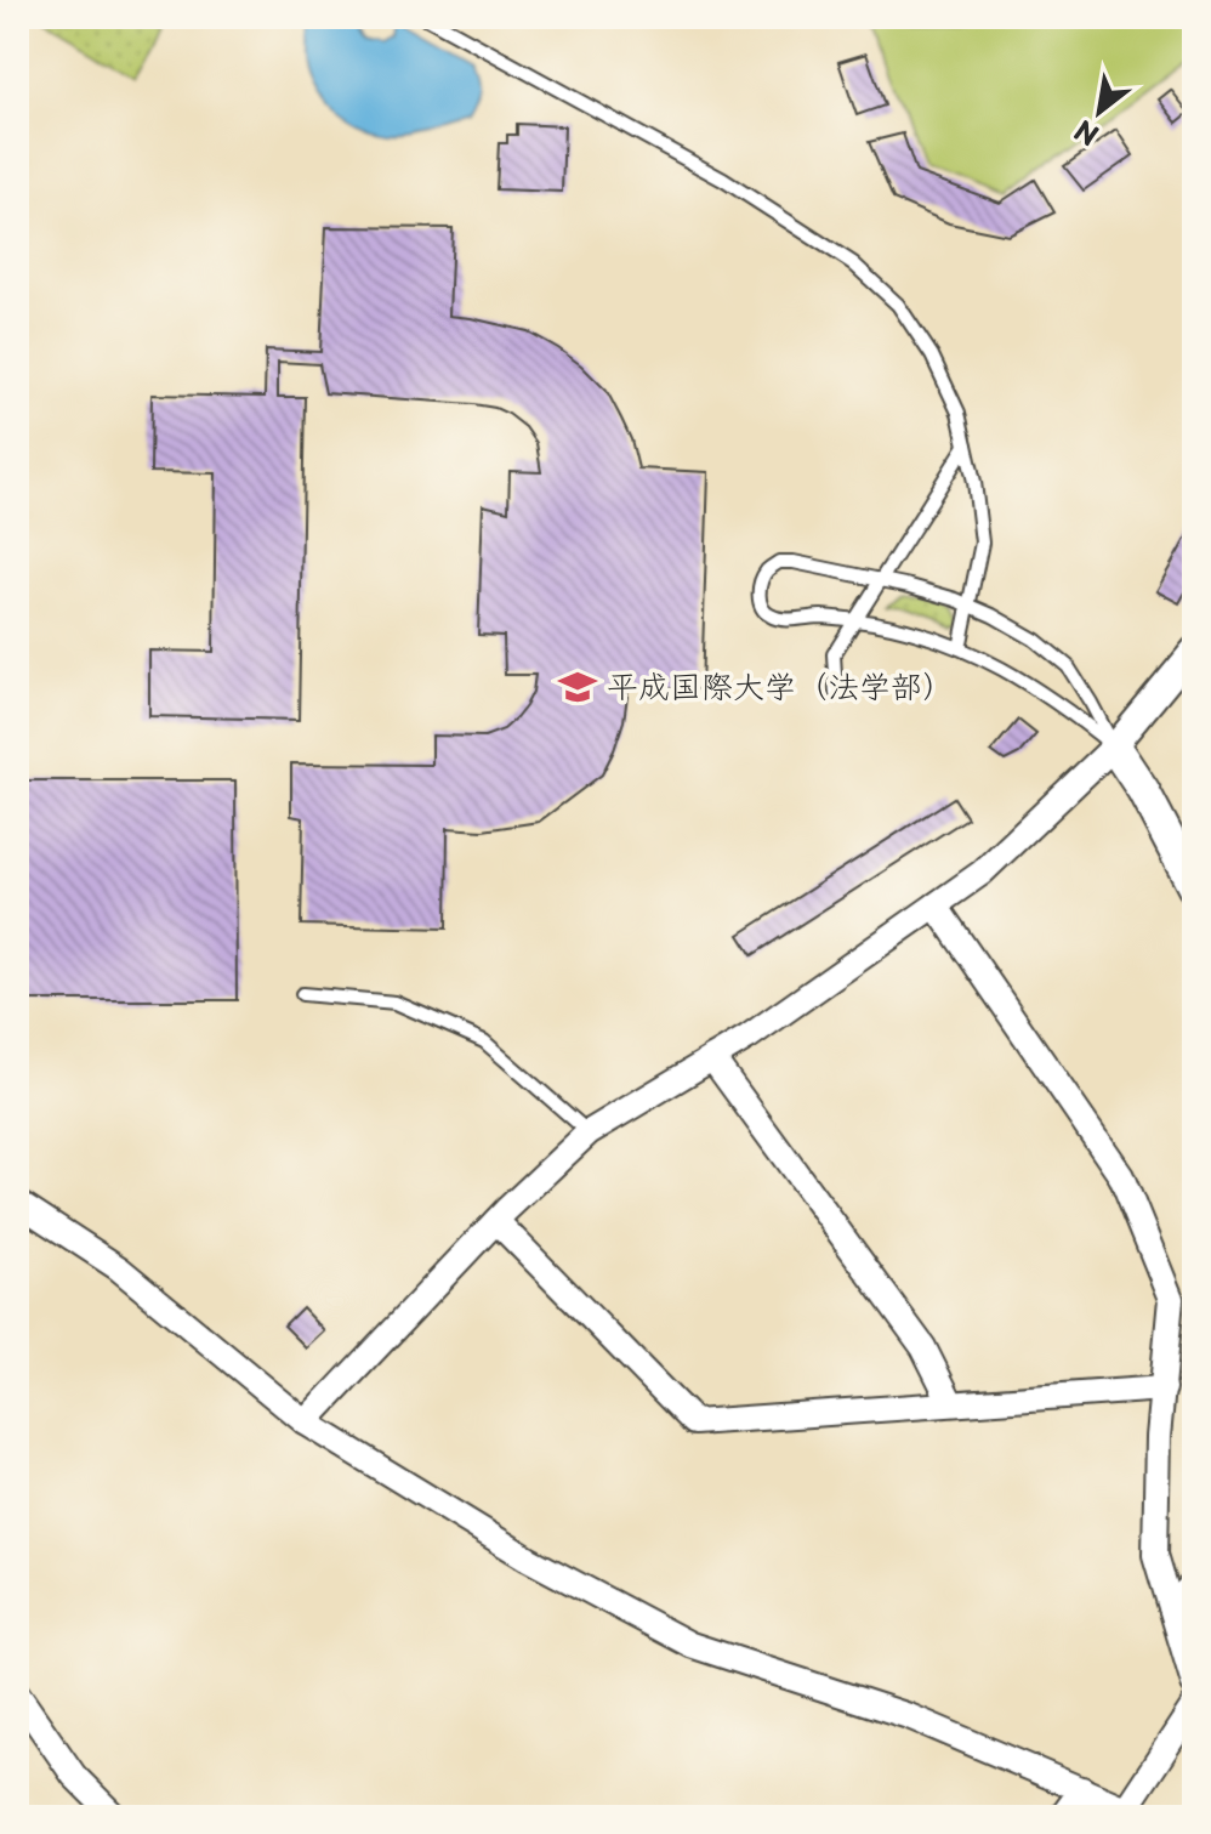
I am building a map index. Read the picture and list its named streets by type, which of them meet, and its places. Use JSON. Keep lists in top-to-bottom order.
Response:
{
  "places": {
    "school or university": ["平成国際大学（法学部）"]
  },
  "north": "bottom left"
}
